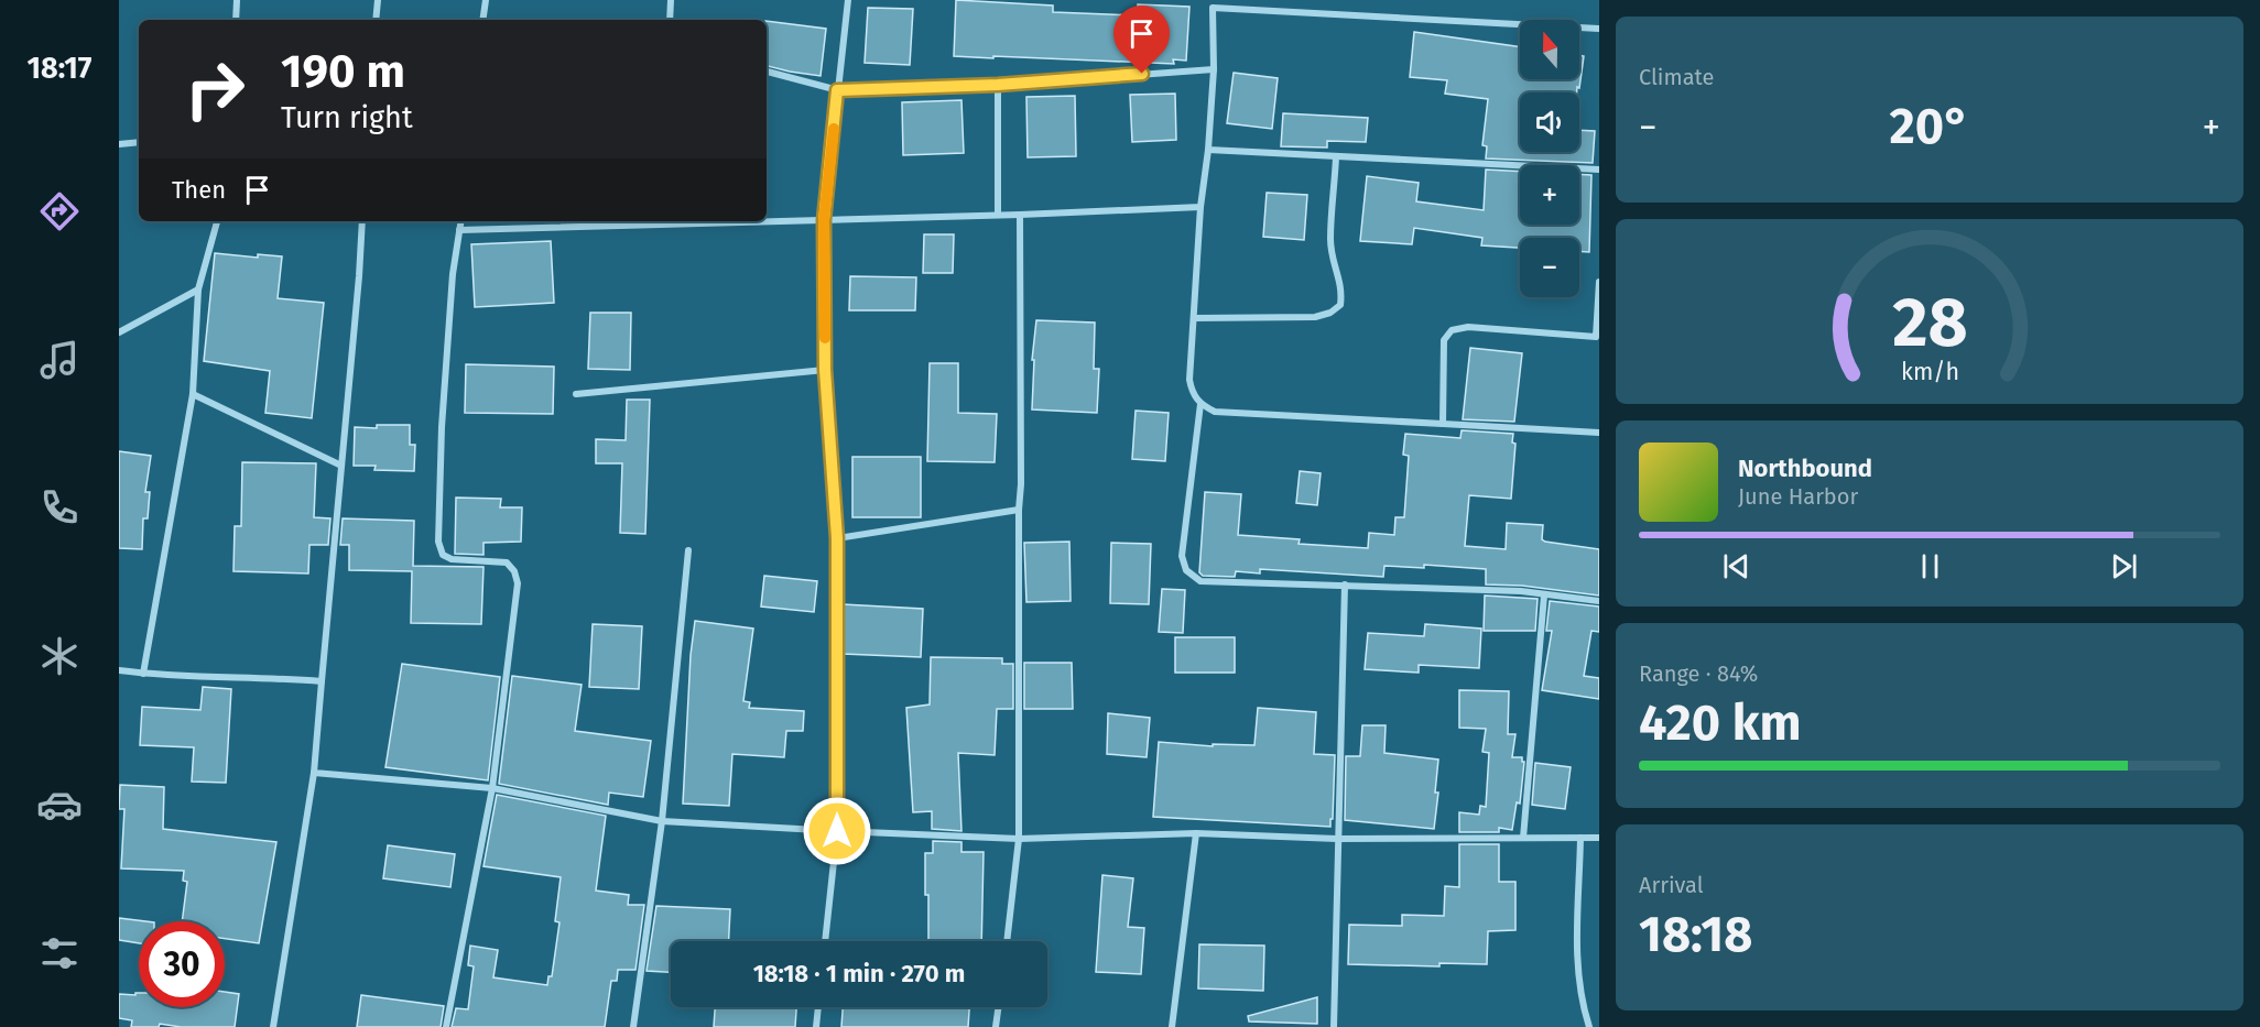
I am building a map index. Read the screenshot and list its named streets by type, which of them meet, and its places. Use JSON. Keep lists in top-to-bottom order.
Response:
{
  "north": "top",
  "page": {
    "tabs": "18:17",
    "tile": [
      "Climate",
      ["Range · 84%", "420 km"],
      ["Arrival", "18:18"]
    ],
    "map_buttons": ["+", "−"],
    "turn": ["190 m", "Turn right"],
    "heat": ["−", "20°", "+"],
    "then": "Then",
    "song": ["Northbound", "June Harbor"],
    "limit": "30",
    "trip": "18:18 · 1 min · 270 m",
    "gauge": ["28", "km/h"]
  }
}
